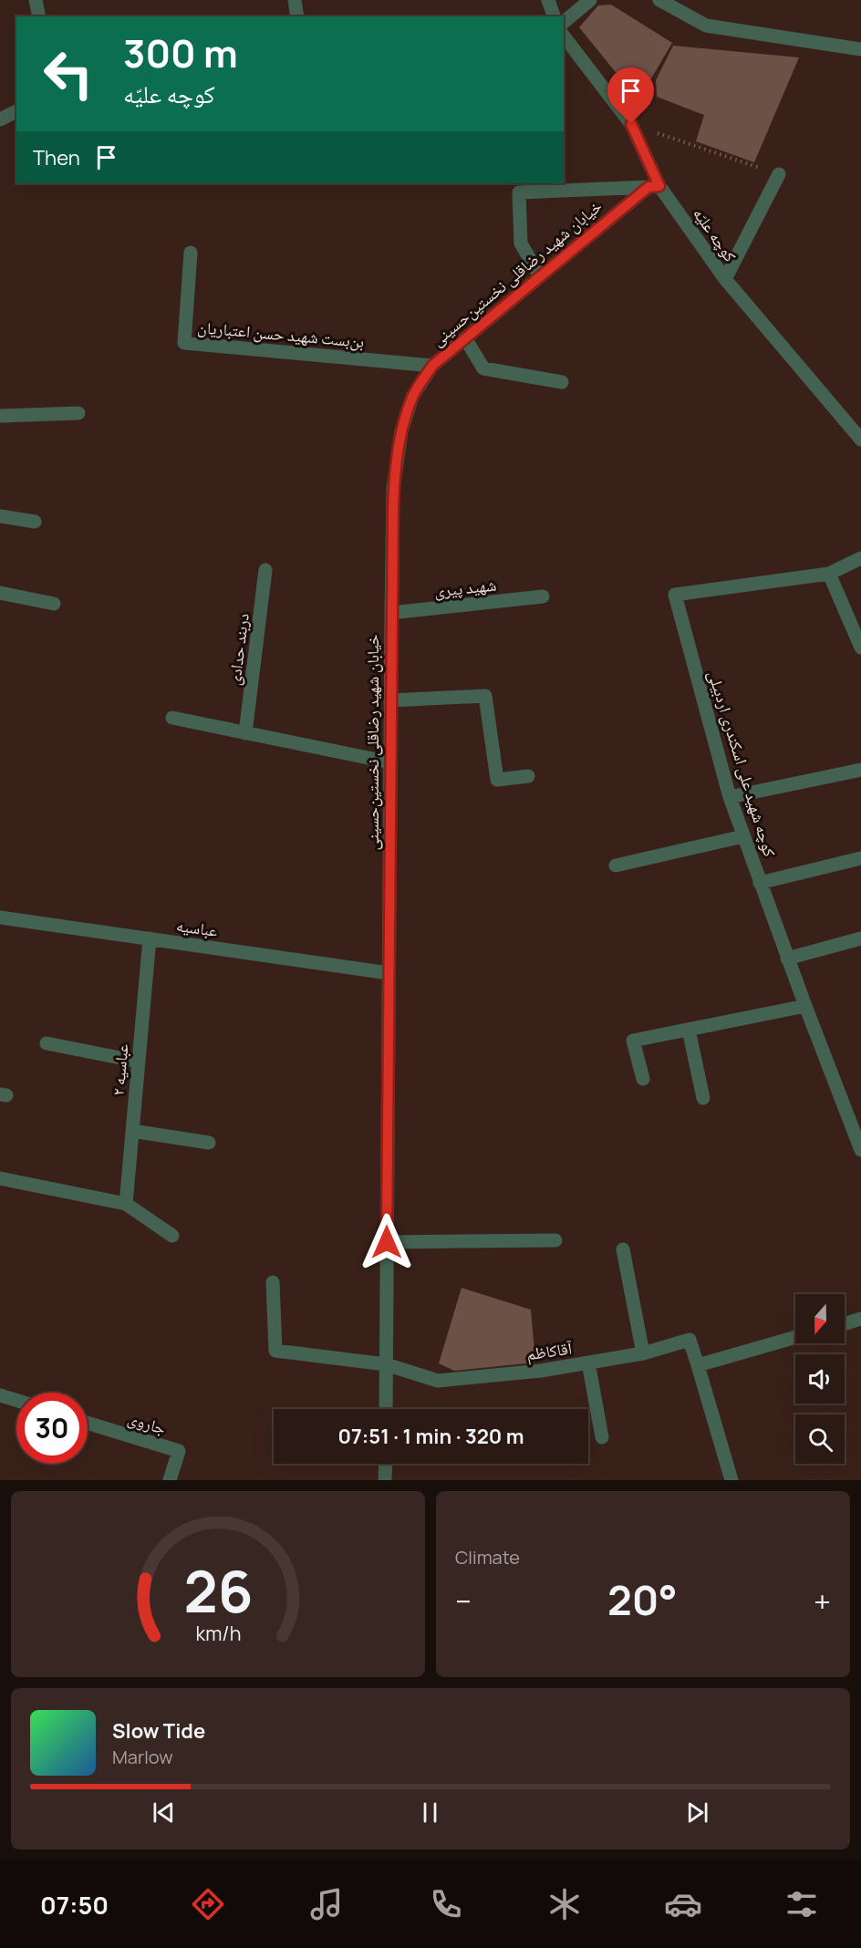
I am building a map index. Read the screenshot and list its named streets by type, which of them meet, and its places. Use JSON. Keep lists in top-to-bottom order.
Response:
{
  "streets": {
    "street": [
      "کوچه علیّه",
      "خیابان شهید رضاقلی نخستین‌حسینی",
      "بن‌بست شهید حسن اعتباریان",
      "شهید پیری",
      "دربند حدادی",
      "کوچه شهید علی اسکندری اردبیلی",
      "عباسیه",
      "عباسیه ۲",
      "آقاکاظم",
      "جاروی"
    ]
  },
  "crossings": [
    ["کوچه علیّه", "خیابان شهید رضاقلی نخستین‌حسینی"],
    ["خیابان شهید رضاقلی نخستین‌حسینی", "بن‌بست شهید حسن اعتباریان"],
    ["خیابان شهید رضاقلی نخستین‌حسینی", "شهید پیری"],
    ["خیابان شهید رضاقلی نخستین‌حسینی", "عباسیه"],
    ["خیابان شهید رضاقلی نخستین‌حسینی", "آقاکاظم"],
    ["عباسیه", "عباسیه ۲"]
  ],
  "north": "bottom",
  "page": {
    "turn": ["300 m", "کوچه علیّه"],
    "then": "Then",
    "limit": "30",
    "trip": "07:51 · 1 min · 320 m",
    "tile": "Climate",
    "heat": ["−", "20°", "+"],
    "song": ["Slow Tide", "Marlow"],
    "tabs": "07:50",
    "gauge": ["26", "km/h"]
  }
}
